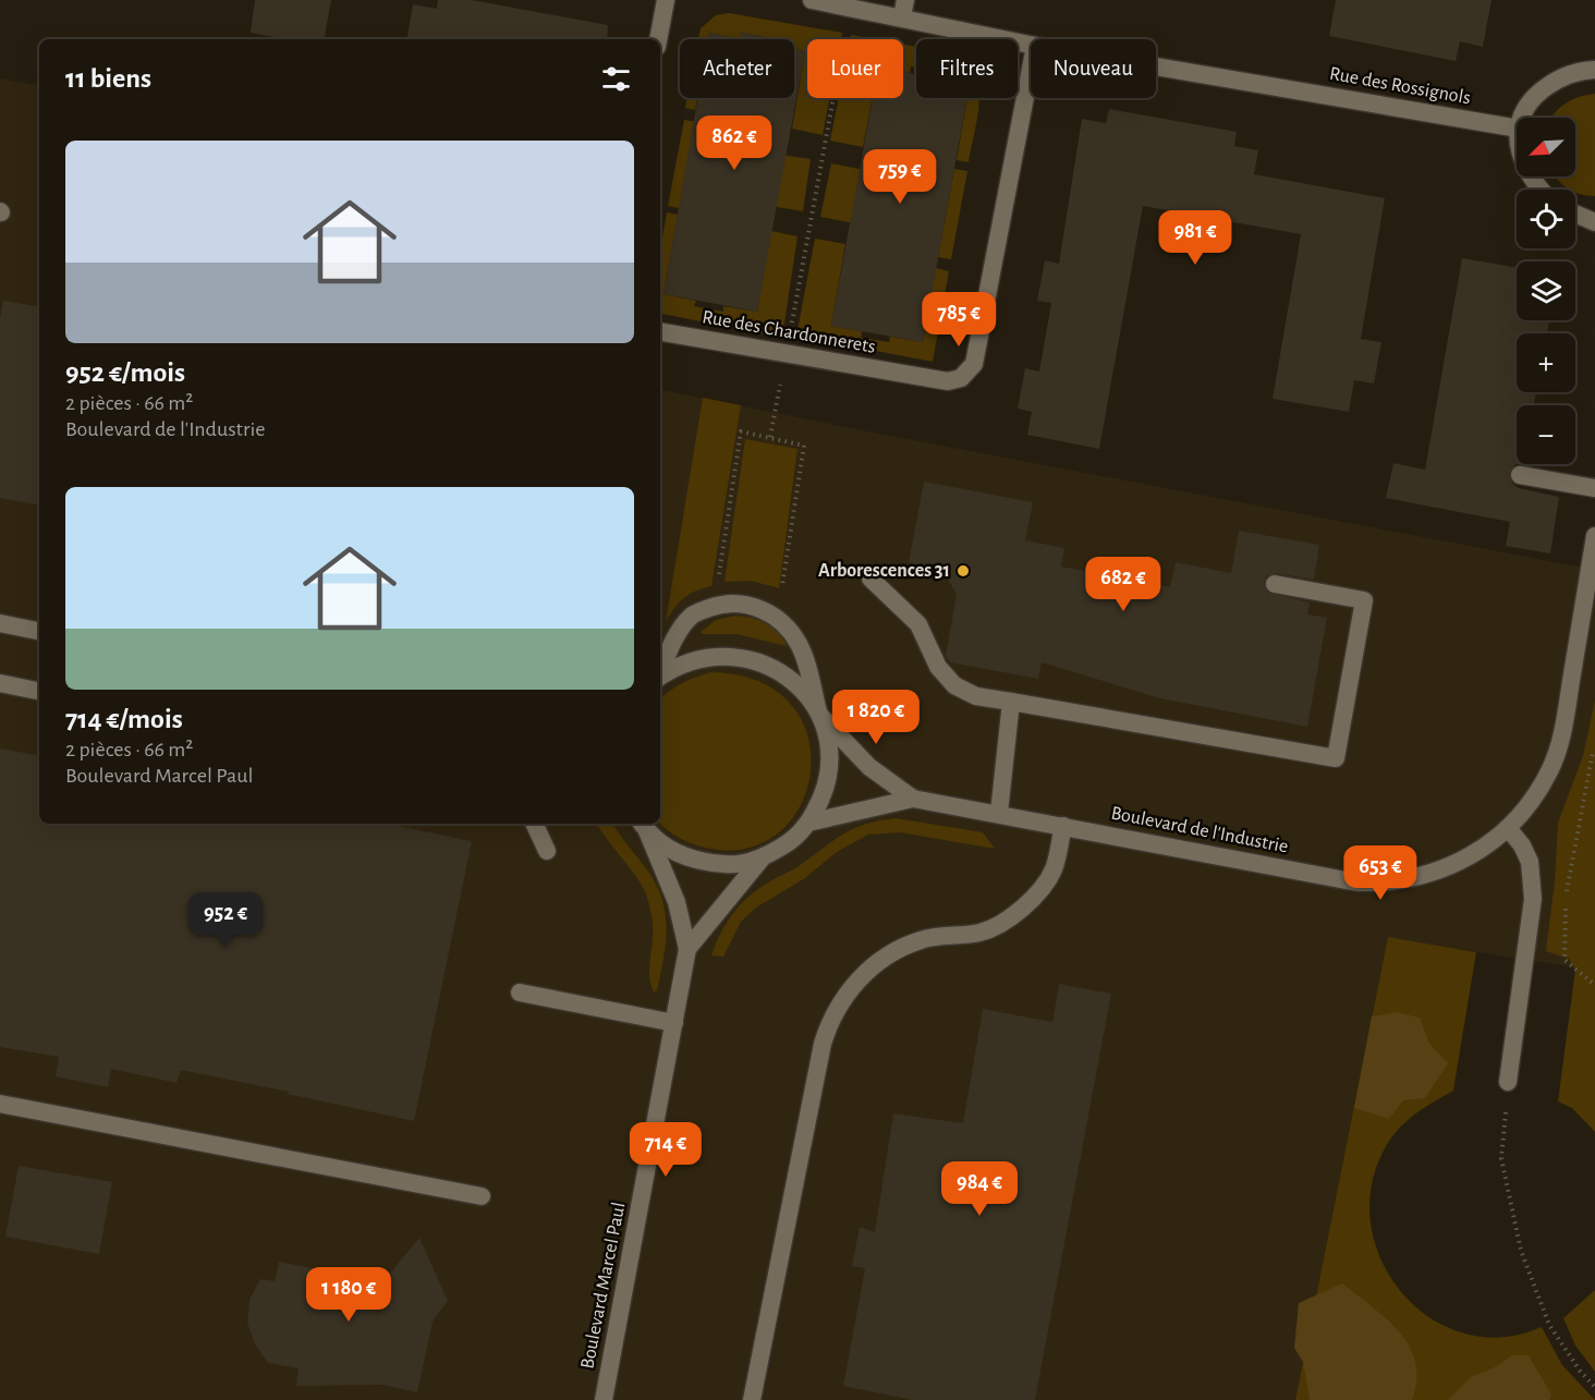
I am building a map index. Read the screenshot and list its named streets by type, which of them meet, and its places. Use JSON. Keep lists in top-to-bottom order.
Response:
{
  "streets": {
    "street": [
      "Rue des Rossignols",
      "Rue des Chardonnerets",
      "Boulevard de l'Industrie",
      "Boulevard Marcel Paul"
    ]
  },
  "places": ["Arborescences 31"],
  "north": "bottom left",
  "page": {
    "chip": [
      "Acheter",
      "Louer",
      "Filtres",
      "Nouveau"
    ],
    "heading": "11 biens",
    "price": [
      "862 €",
      "759 €",
      "981 €",
      "785 €",
      "682 €",
      "1 820 €",
      "653 €",
      "952 €",
      "714 €",
      "984 €",
      "1 180 €"
    ],
    "map_buttons": ["+", "−"],
    "list": [
      {
        "name": "952 €/mois",
        "note": "2 pièces · 66 m² · Boulevard de l'Industrie"
      },
      {
        "name": "714 €/mois",
        "note": "2 pièces · 66 m² · Boulevard Marcel Paul"
      }
    ]
  }
}
